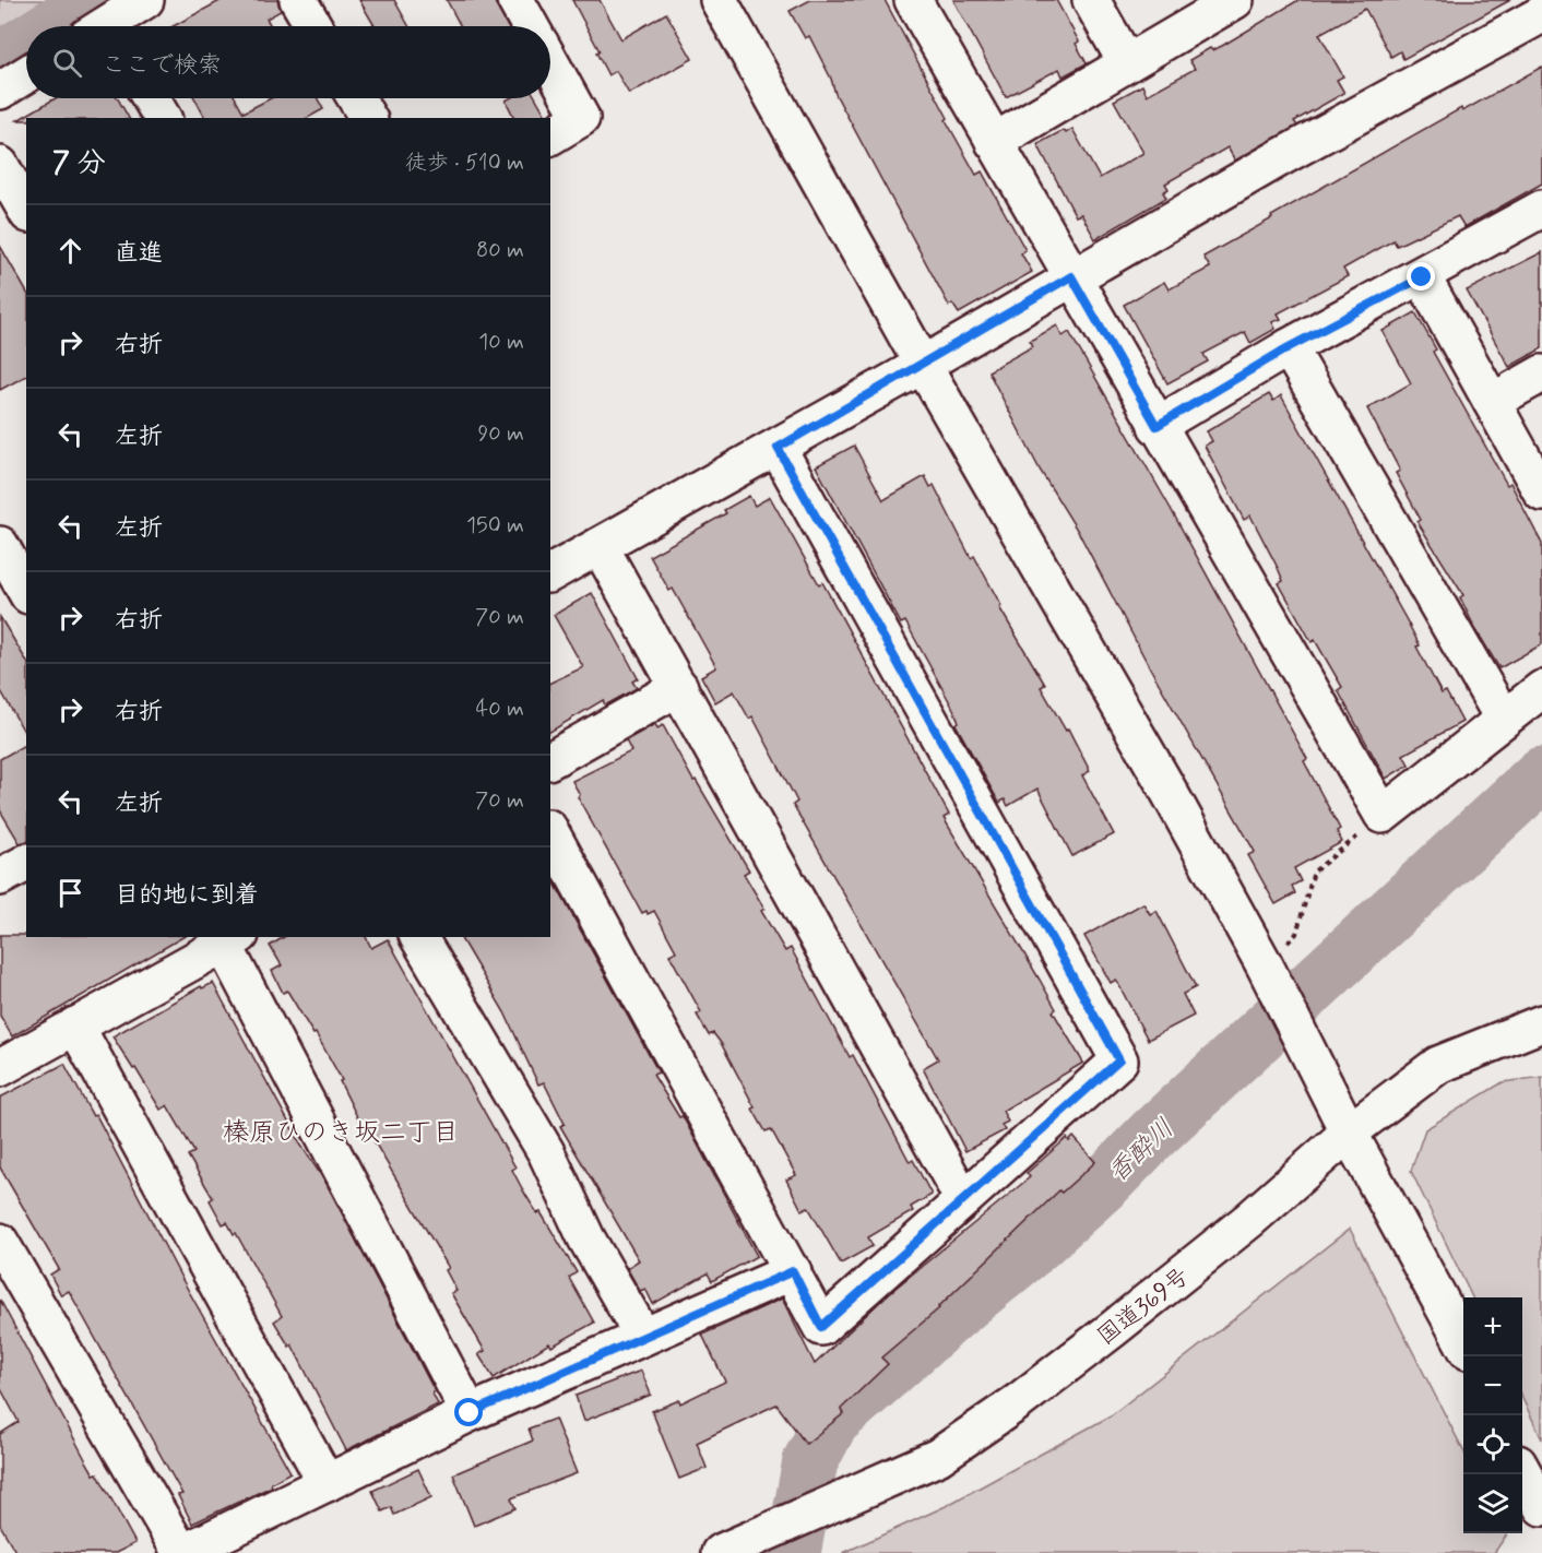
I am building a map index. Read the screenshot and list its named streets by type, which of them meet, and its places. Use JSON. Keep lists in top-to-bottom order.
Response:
{
  "streets": {
    "main road": ["国道369号"]
  },
  "districts": ["榛原ひのき坂二丁目"],
  "water": ["香酔川"],
  "page": {
    "search": "ここで検索",
    "heading": ["7 分", "徒歩 · 510 m"],
    "list": [
      ["直進", "80 m"],
      ["右折", "10 m"],
      ["左折", "90 m"],
      ["左折", "150 m"],
      ["右折", "70 m"],
      ["右折", "40 m"],
      ["左折", "70 m"],
      "目的地に到着"
    ],
    "map_buttons": ["+", "−"]
  }
}
